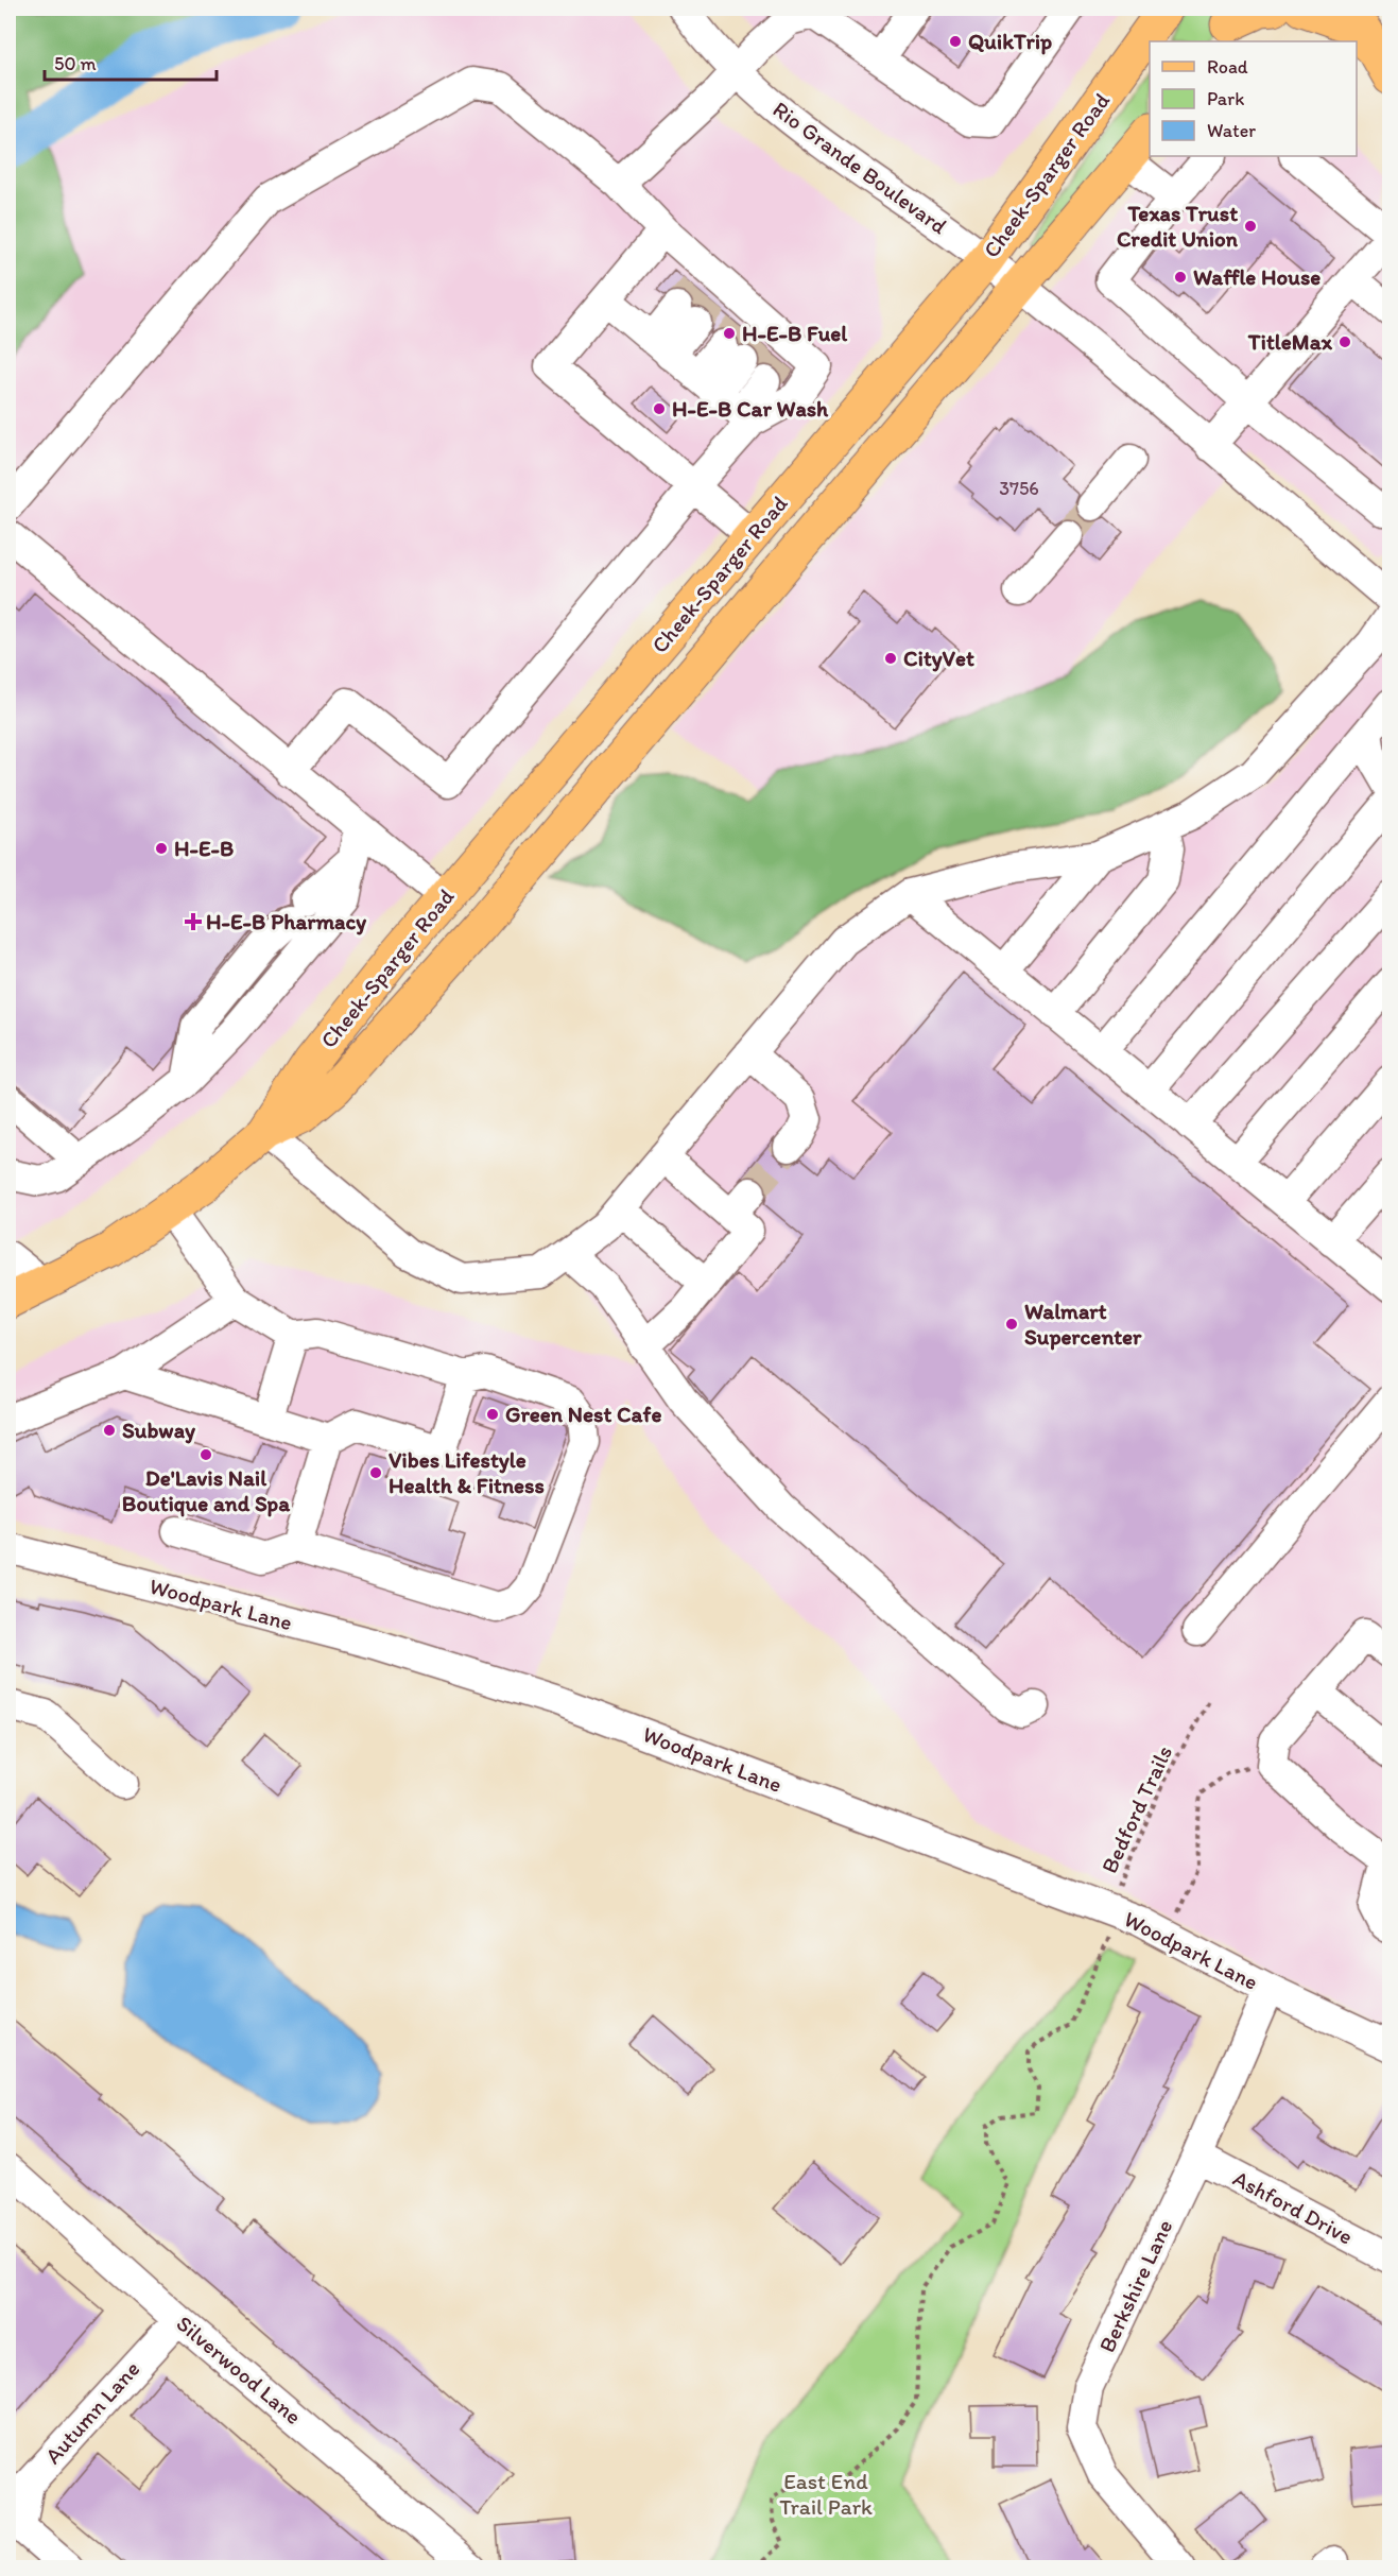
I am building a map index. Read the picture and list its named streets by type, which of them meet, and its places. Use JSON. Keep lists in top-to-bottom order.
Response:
{
  "streets": {
    "main road": ["Cheek-Sparger Road"],
    "street": [
      "Rio Grande Boulevard",
      "Woodpark Lane",
      "Ashford Drive",
      "Berkshire Lane",
      "Silverwood Lane",
      "Autumn Lane"
    ],
    "path": ["Bedford Trails"]
  },
  "crossings": [
    ["Rio Grande Boulevard", "Cheek-Sparger Road"],
    ["Woodpark Lane", "Bedford Trails"],
    ["Woodpark Lane", "Berkshire Lane"],
    ["Ashford Drive", "Berkshire Lane"],
    ["Silverwood Lane", "Autumn Lane"]
  ],
  "parks": ["East End Trail Park"],
  "places": {
    "other": [
      "QuikTrip",
      "Texas Trust Credit Union",
      "Waffle House",
      "H-E-B Fuel",
      "TitleMax",
      "H-E-B Car Wash",
      "CityVet",
      "H-E-B",
      "Walmart Supercenter",
      "Green Nest Cafe",
      "Subway",
      "De'Lavis Nail Boutique and Spa",
      "Vibes Lifestyle Health & Fitness"
    ],
    "health": ["H-E-B Pharmacy"]
  },
  "house_numbers": ["3756"],
  "legend": ["Road", "Park", "Water"],
  "scale_bar": "50 m"
}
